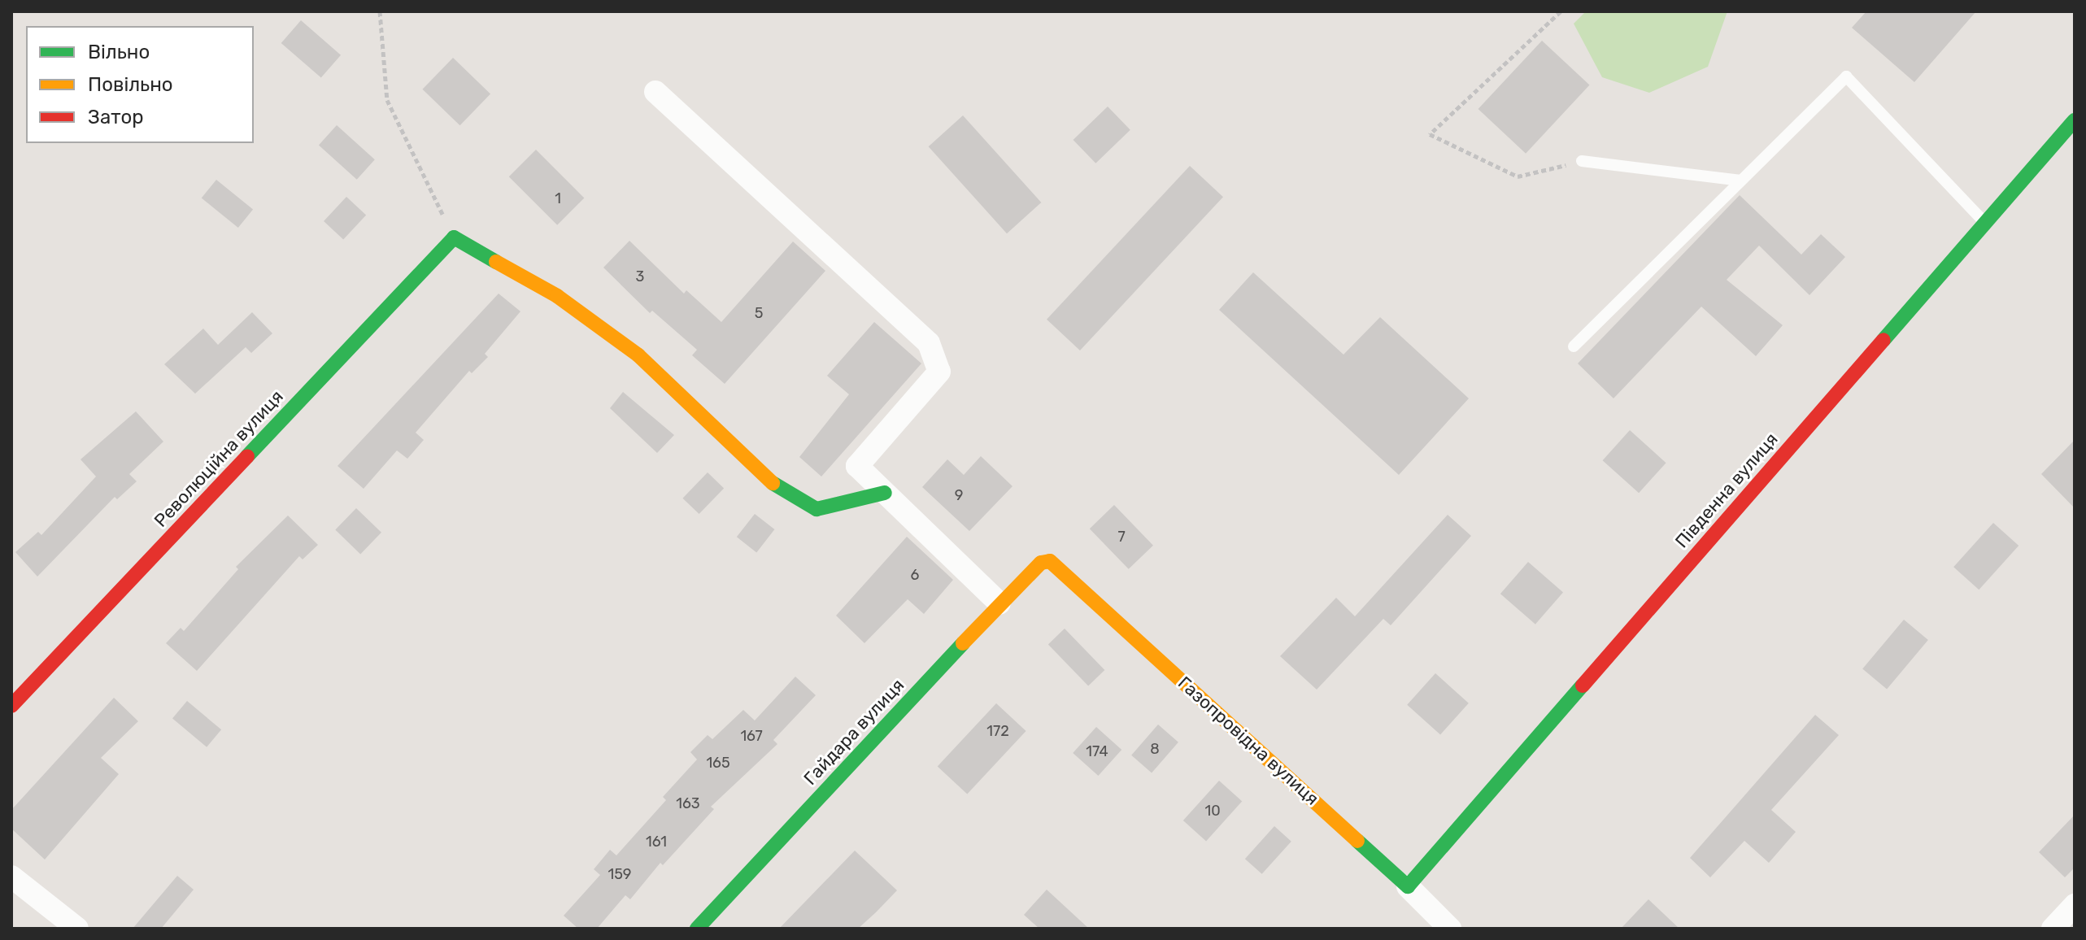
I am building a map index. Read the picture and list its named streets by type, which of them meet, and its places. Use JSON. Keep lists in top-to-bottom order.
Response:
{
  "streets": {
    "street": [
      "Революційна вулиця",
      "Південна вулиця",
      "Гайдара вулиця",
      "Газопровідна вулиця"
    ]
  },
  "crossings": [
    ["Південна вулиця", "Газопровідна вулиця"],
    ["Гайдара вулиця", "Газопровідна вулиця"]
  ],
  "house_numbers": [
    "1",
    "3",
    "5",
    "9",
    "7",
    "6",
    "172",
    "167",
    "8",
    "174",
    "165",
    "163",
    "10",
    "161",
    "159"
  ],
  "legend": ["Вільно", "Повільно", "Затор"]
}
